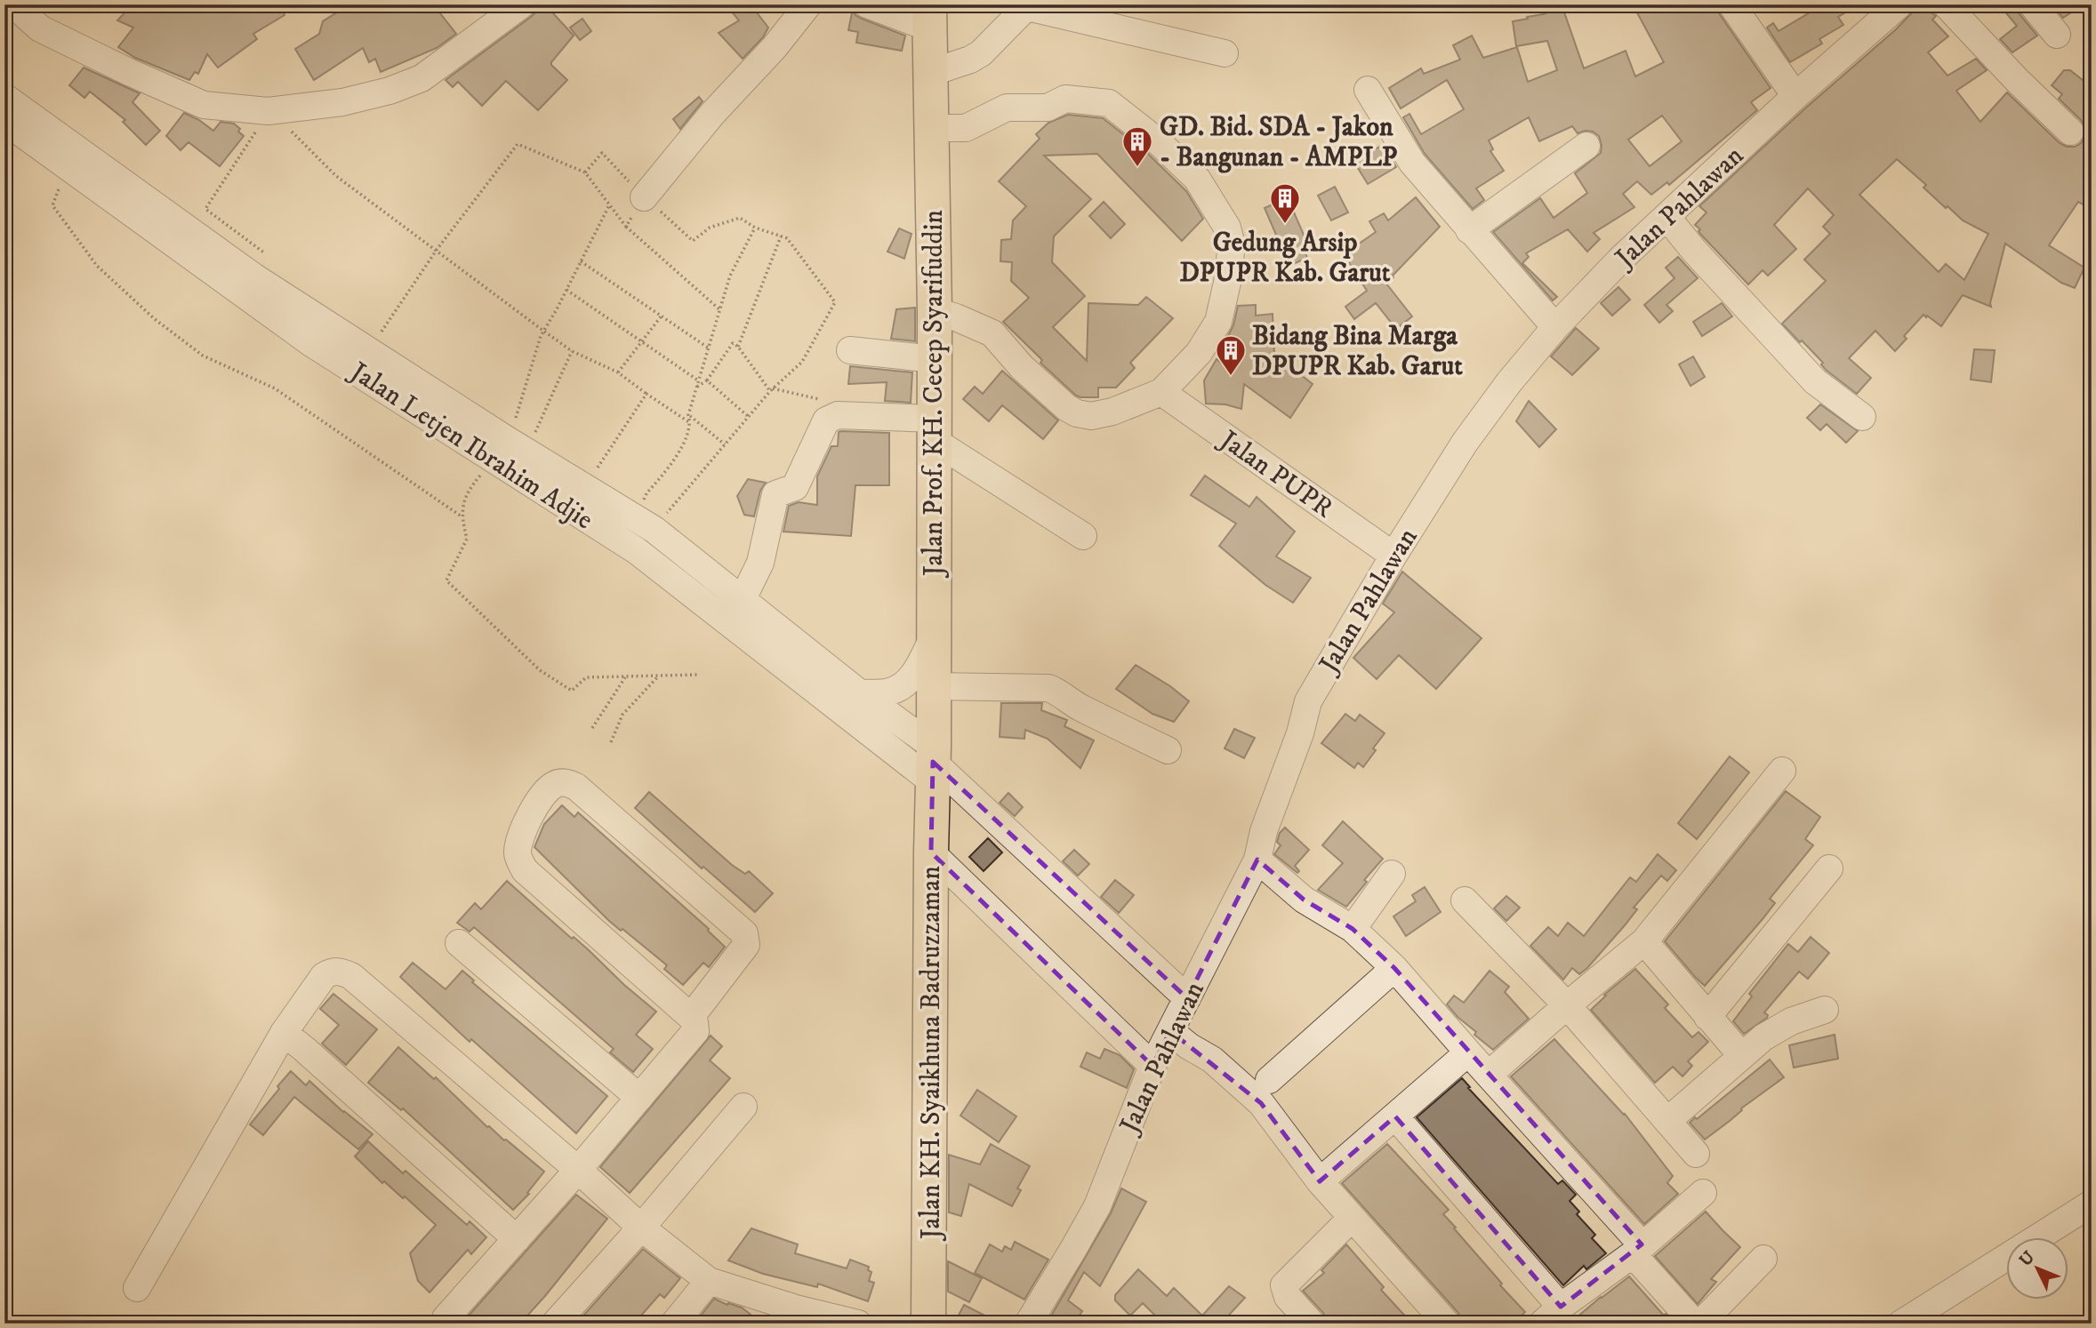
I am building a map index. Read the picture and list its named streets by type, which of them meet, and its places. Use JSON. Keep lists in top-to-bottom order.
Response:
{
  "streets": {
    "main road": ["Jalan Prof. KH. Cecep Syarifuddin", "Jalan KH. Syaikhuna Badruzzaman"],
    "street": ["Jalan Pahlawan", "Jalan Letjen Ibrahim Adjie", "Jalan PUPR"]
  },
  "crossings": [
    ["Jalan Pahlawan", "Jalan PUPR"],
    ["Jalan Prof. KH. Cecep Syarifuddin", "Jalan Letjen Ibrahim Adjie"],
    ["Jalan Prof. KH. Cecep Syarifuddin", "Jalan KH. Syaikhuna Badruzzaman"],
    ["Jalan Letjen Ibrahim Adjie", "Jalan KH. Syaikhuna Badruzzaman"]
  ],
  "places": {
    "building": ["GD. Bid. SDA - Jakon - Bangunan - AMPLP", "Gedung Arsip DPUPR Kab. Garut", "Bidang Bina Marga DPUPR Kab. Garut"]
  },
  "north": "top left"
}
